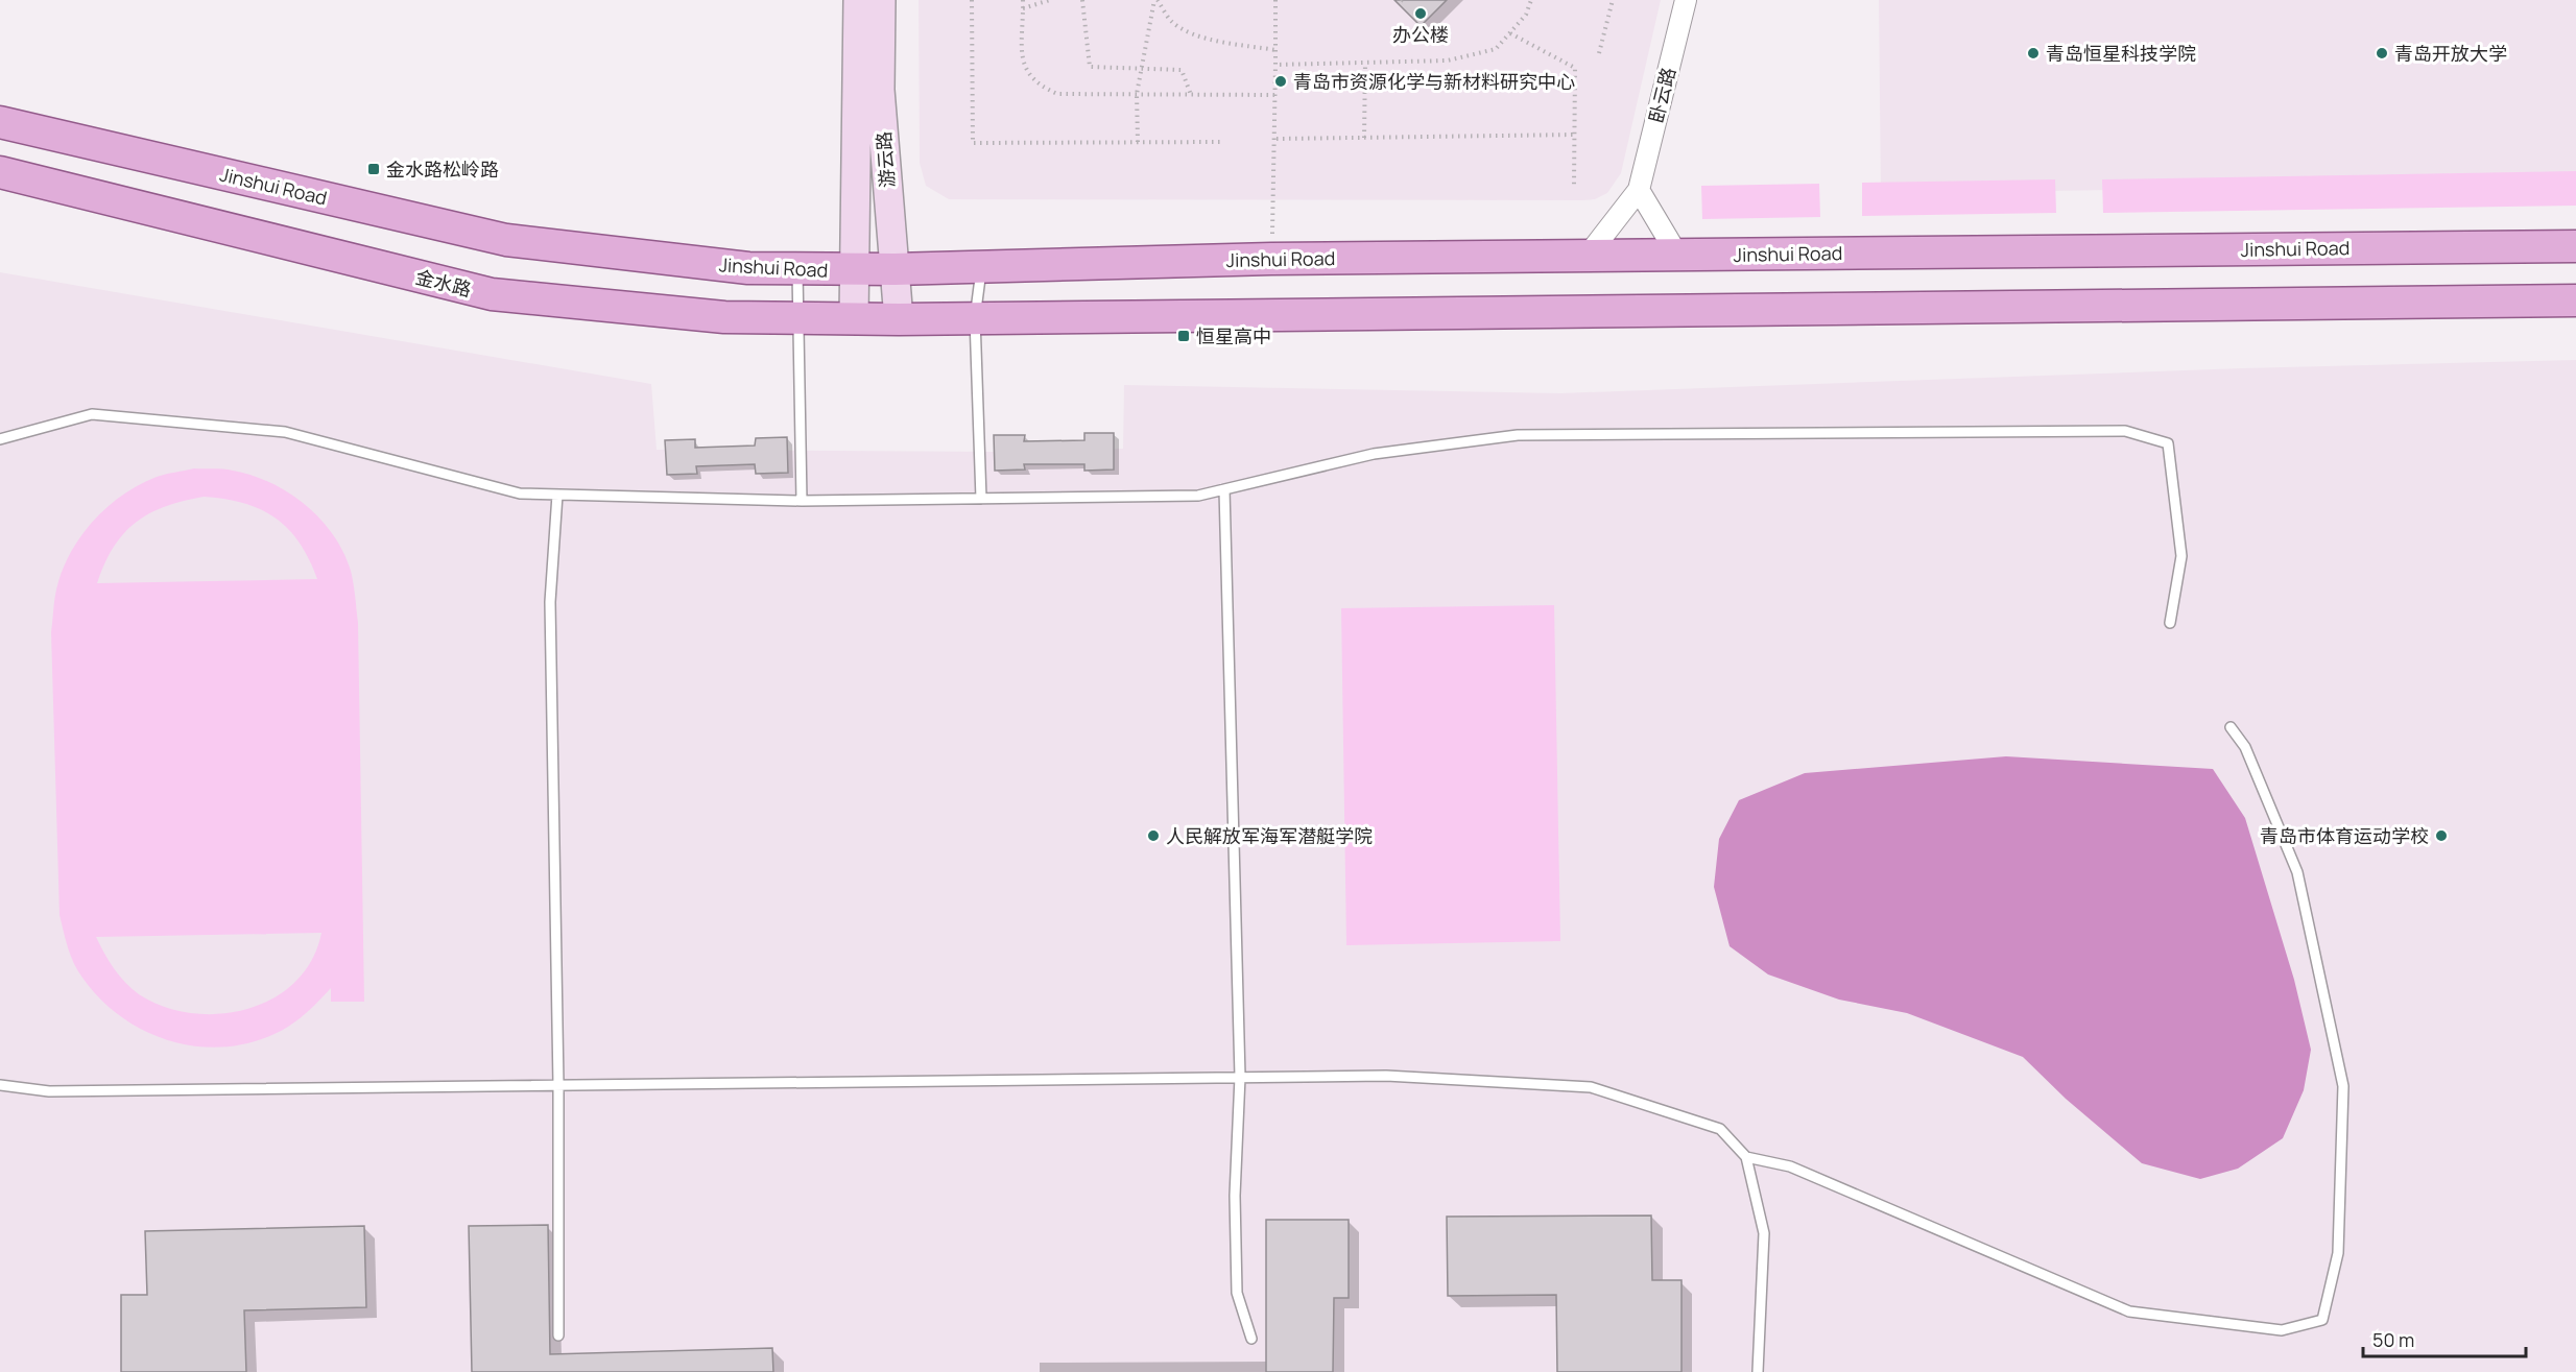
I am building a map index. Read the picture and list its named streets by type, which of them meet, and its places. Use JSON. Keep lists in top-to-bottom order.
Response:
{
  "streets": {
    "main road": ["游云路", "Jinshui Road", "金水路"],
    "street": ["卧云路"]
  },
  "crossings": [
    ["卧云路", "Jinshui Road"],
    ["游云路", "Jinshui Road"],
    ["游云路", "金水路"]
  ],
  "places": {
    "other": [
      "办公楼",
      "青岛恒星科技学院",
      "青岛开放大学",
      "青岛市资源化学与新材料研究中心",
      "人民解放军海军潜艇学院",
      "青岛市体育运动学校"
    ],
    "transit": ["金水路松岭路", "恒星高中"]
  },
  "scale_bar": "50 m"
}
